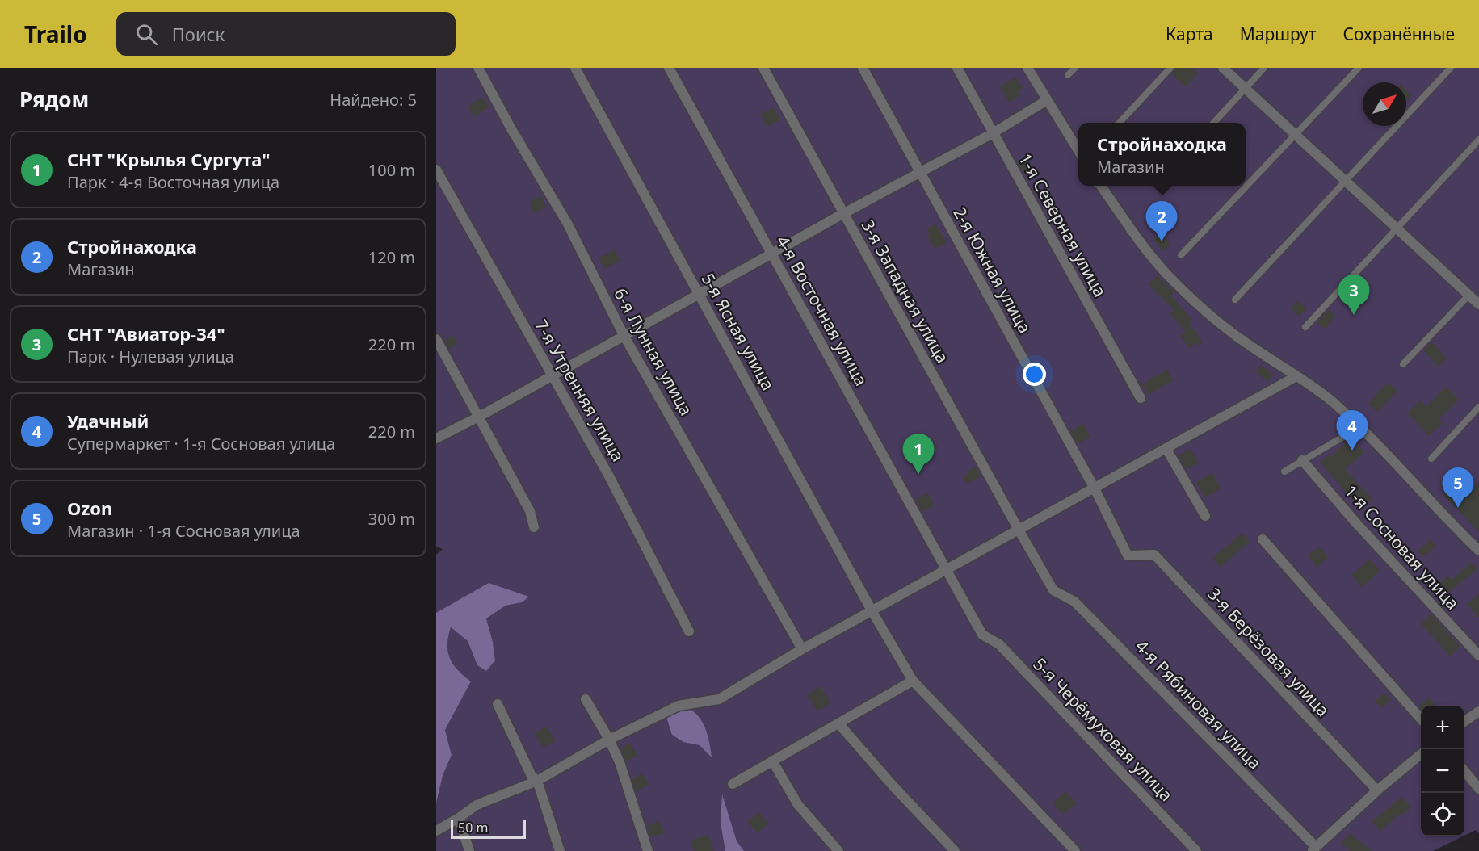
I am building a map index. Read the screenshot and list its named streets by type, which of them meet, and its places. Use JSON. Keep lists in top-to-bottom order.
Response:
{
  "streets": {
    "street": [
      "1-я Северная улица",
      "2-я Южная улица",
      "3-я Западная улица",
      "4-я Восточная улица",
      "5-я Ясная улица",
      "6-я Лунная улица",
      "7-я Утренняя улица",
      "1-я Сосновая улица",
      "3-я Берёзовая улица",
      "4-я Рябиновая улица",
      "5-я Черёмуховая улица"
    ]
  },
  "crossings": [
    ["2-я Южная улица", "3-я Берёзовая улица"],
    ["3-я Западная улица", "4-я Рябиновая улица"],
    ["4-я Восточная улица", "5-я Черёмуховая улица"]
  ],
  "scale_bar": "50 m",
  "north": "top right",
  "page": {
    "header": "Trailo",
    "search": "Поиск",
    "nav": ["Карта", "Маршрут", "Сохранённые"],
    "heading": ["Рядом", "Найдено: 5"],
    "popup": ["Стройнаходка", "Магазин"],
    "list": [
      {
        "mark": "1",
        "name": "CНТ \"Крылья Сургута\"",
        "note": "Парк · 4-я Восточная улица",
        "value": "100 m"
      },
      {
        "mark": "2",
        "name": "Стройнаходка",
        "note": "Магазин",
        "value": "120 m"
      },
      {
        "mark": "3",
        "name": "СНТ \"Авиатор-34\"",
        "note": "Парк · Нулевая улица",
        "value": "220 m"
      },
      {
        "mark": "4",
        "name": "Удачный",
        "note": "Супермаркет · 1-я Сосновая улица",
        "value": "220 m"
      },
      {
        "mark": "5",
        "name": "Ozon",
        "note": "Магазин · 1-я Сосновая улица",
        "value": "300 m"
      }
    ],
    "pins": [
      "2",
      "3",
      "4",
      "1",
      "5"
    ],
    "map_buttons": ["+", "−"],
    "scale": "50 m"
  }
}
